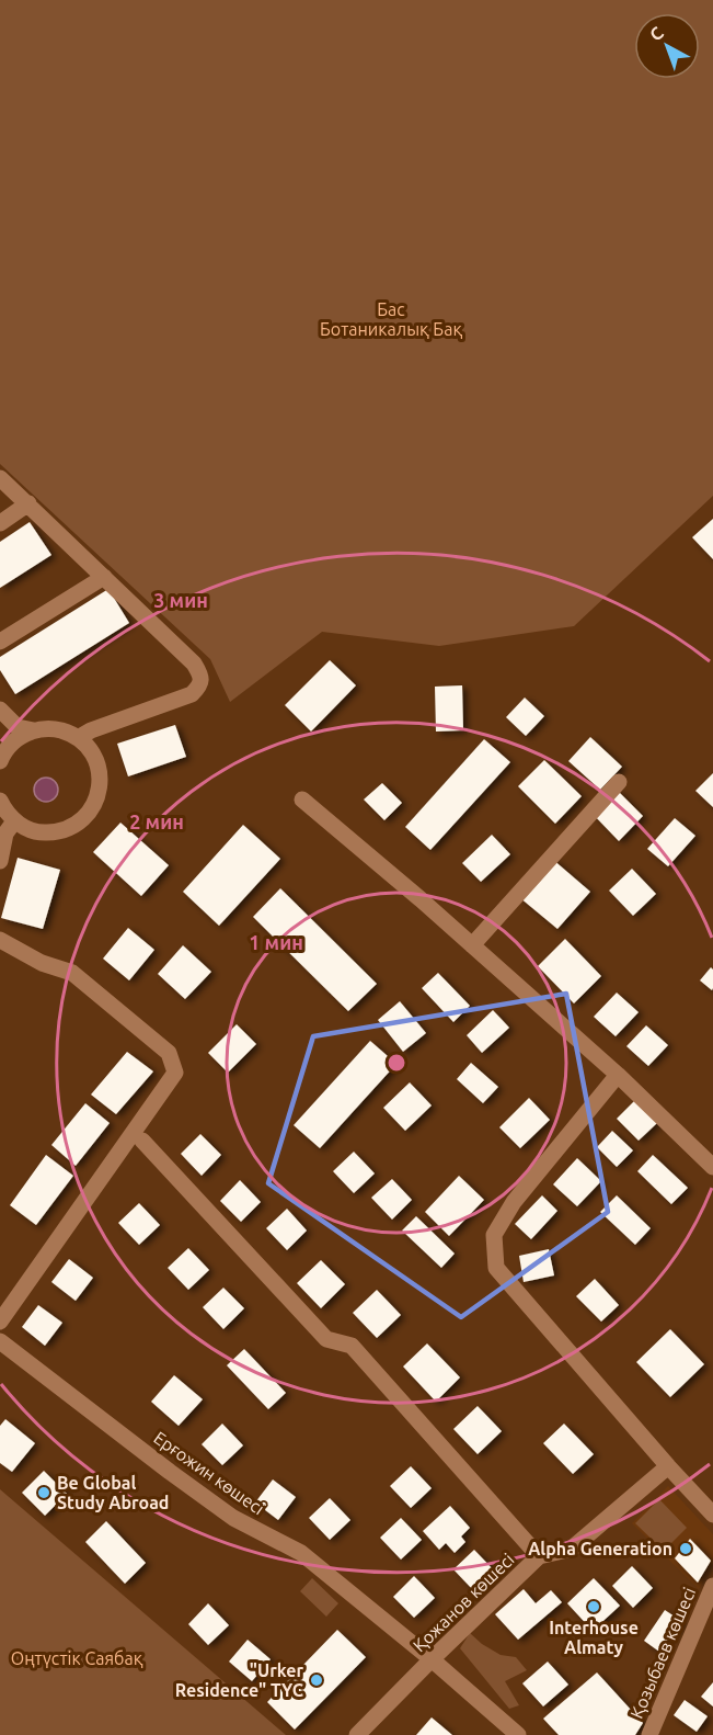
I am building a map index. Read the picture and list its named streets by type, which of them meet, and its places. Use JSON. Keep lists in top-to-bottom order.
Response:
{
  "streets": {
    "street": ["Ерғожин көшесі", "Қожанов көшесі", "Қозыбаев көшесі"]
  },
  "crossings": [
    ["Ерғожин көшесі", "Қожанов көшесі"]
  ],
  "parks": ["Бас Ботаникалық Бақ", "Оңтүстік Саябақ"],
  "places": [
    "Be Global Study Abroad",
    "Alpha Generation",
    "Interhouse Almaty",
    "\"Urker Residence\" ТҮС"
  ],
  "north": "top left",
  "rings": ["3 мин", "2 мин", "1 мин"]
}
